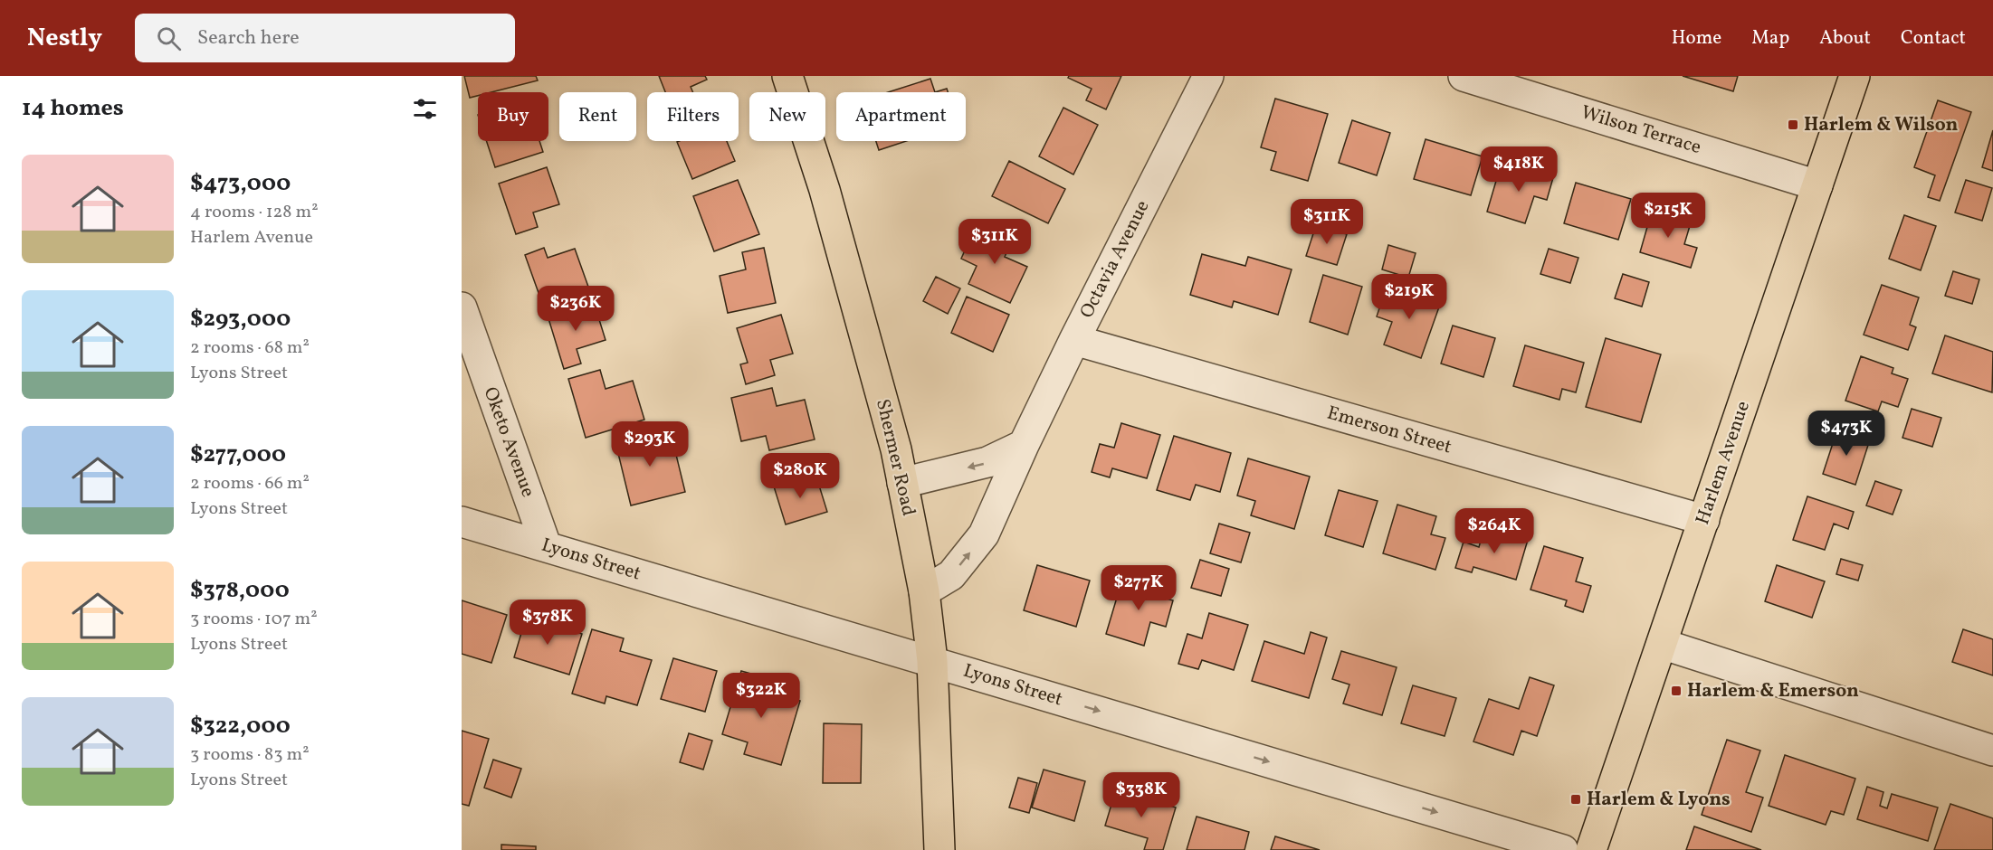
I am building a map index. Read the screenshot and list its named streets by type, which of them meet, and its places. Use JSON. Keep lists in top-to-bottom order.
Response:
{
  "streets": {
    "main road": ["Shermer Road", "Harlem Avenue"],
    "street": [
      "Wilson Terrace",
      "Octavia Avenue",
      "Emerson Street",
      "Oketo Avenue",
      "Lyons Street"
    ]
  },
  "crossings": [
    ["Wilson Terrace", "Harlem Avenue"],
    ["Octavia Avenue", "Emerson Street"],
    ["Octavia Avenue", "Shermer Road"],
    ["Emerson Street", "Harlem Avenue"],
    ["Oketo Avenue", "Lyons Street"],
    ["Shermer Road", "Lyons Street"]
  ],
  "one_way": ["Lyons Street"],
  "places": {
    "transit": ["Harlem & Wilson", "Harlem & Emerson", "Harlem & Lyons"]
  },
  "page": {
    "header": "Nestly",
    "search": "Search here",
    "nav": [
      "Home",
      "Map",
      "About",
      "Contact"
    ],
    "heading": "14 homes",
    "chip": [
      "Buy",
      "Rent",
      "Filters",
      "New",
      "Apartment"
    ],
    "list": [
      {
        "name": "$473,000",
        "note": "4 rooms · 128 m² · Harlem Avenue"
      },
      {
        "name": "$293,000",
        "note": "2 rooms · 68 m² · Lyons Street"
      },
      {
        "name": "$277,000",
        "note": "2 rooms · 66 m² · Lyons Street"
      },
      {
        "name": "$378,000",
        "note": "3 rooms · 107 m² · Lyons Street"
      },
      {
        "name": "$322,000",
        "note": "3 rooms · 83 m² · Lyons Street"
      }
    ],
    "price": [
      "$418K",
      "$215K",
      "$311K",
      "$311K",
      "$219K",
      "$236K",
      "$473K",
      "$293K",
      "$280K",
      "$264K",
      "$277K",
      "$378K",
      "$322K",
      "$338K"
    ]
  }
}
